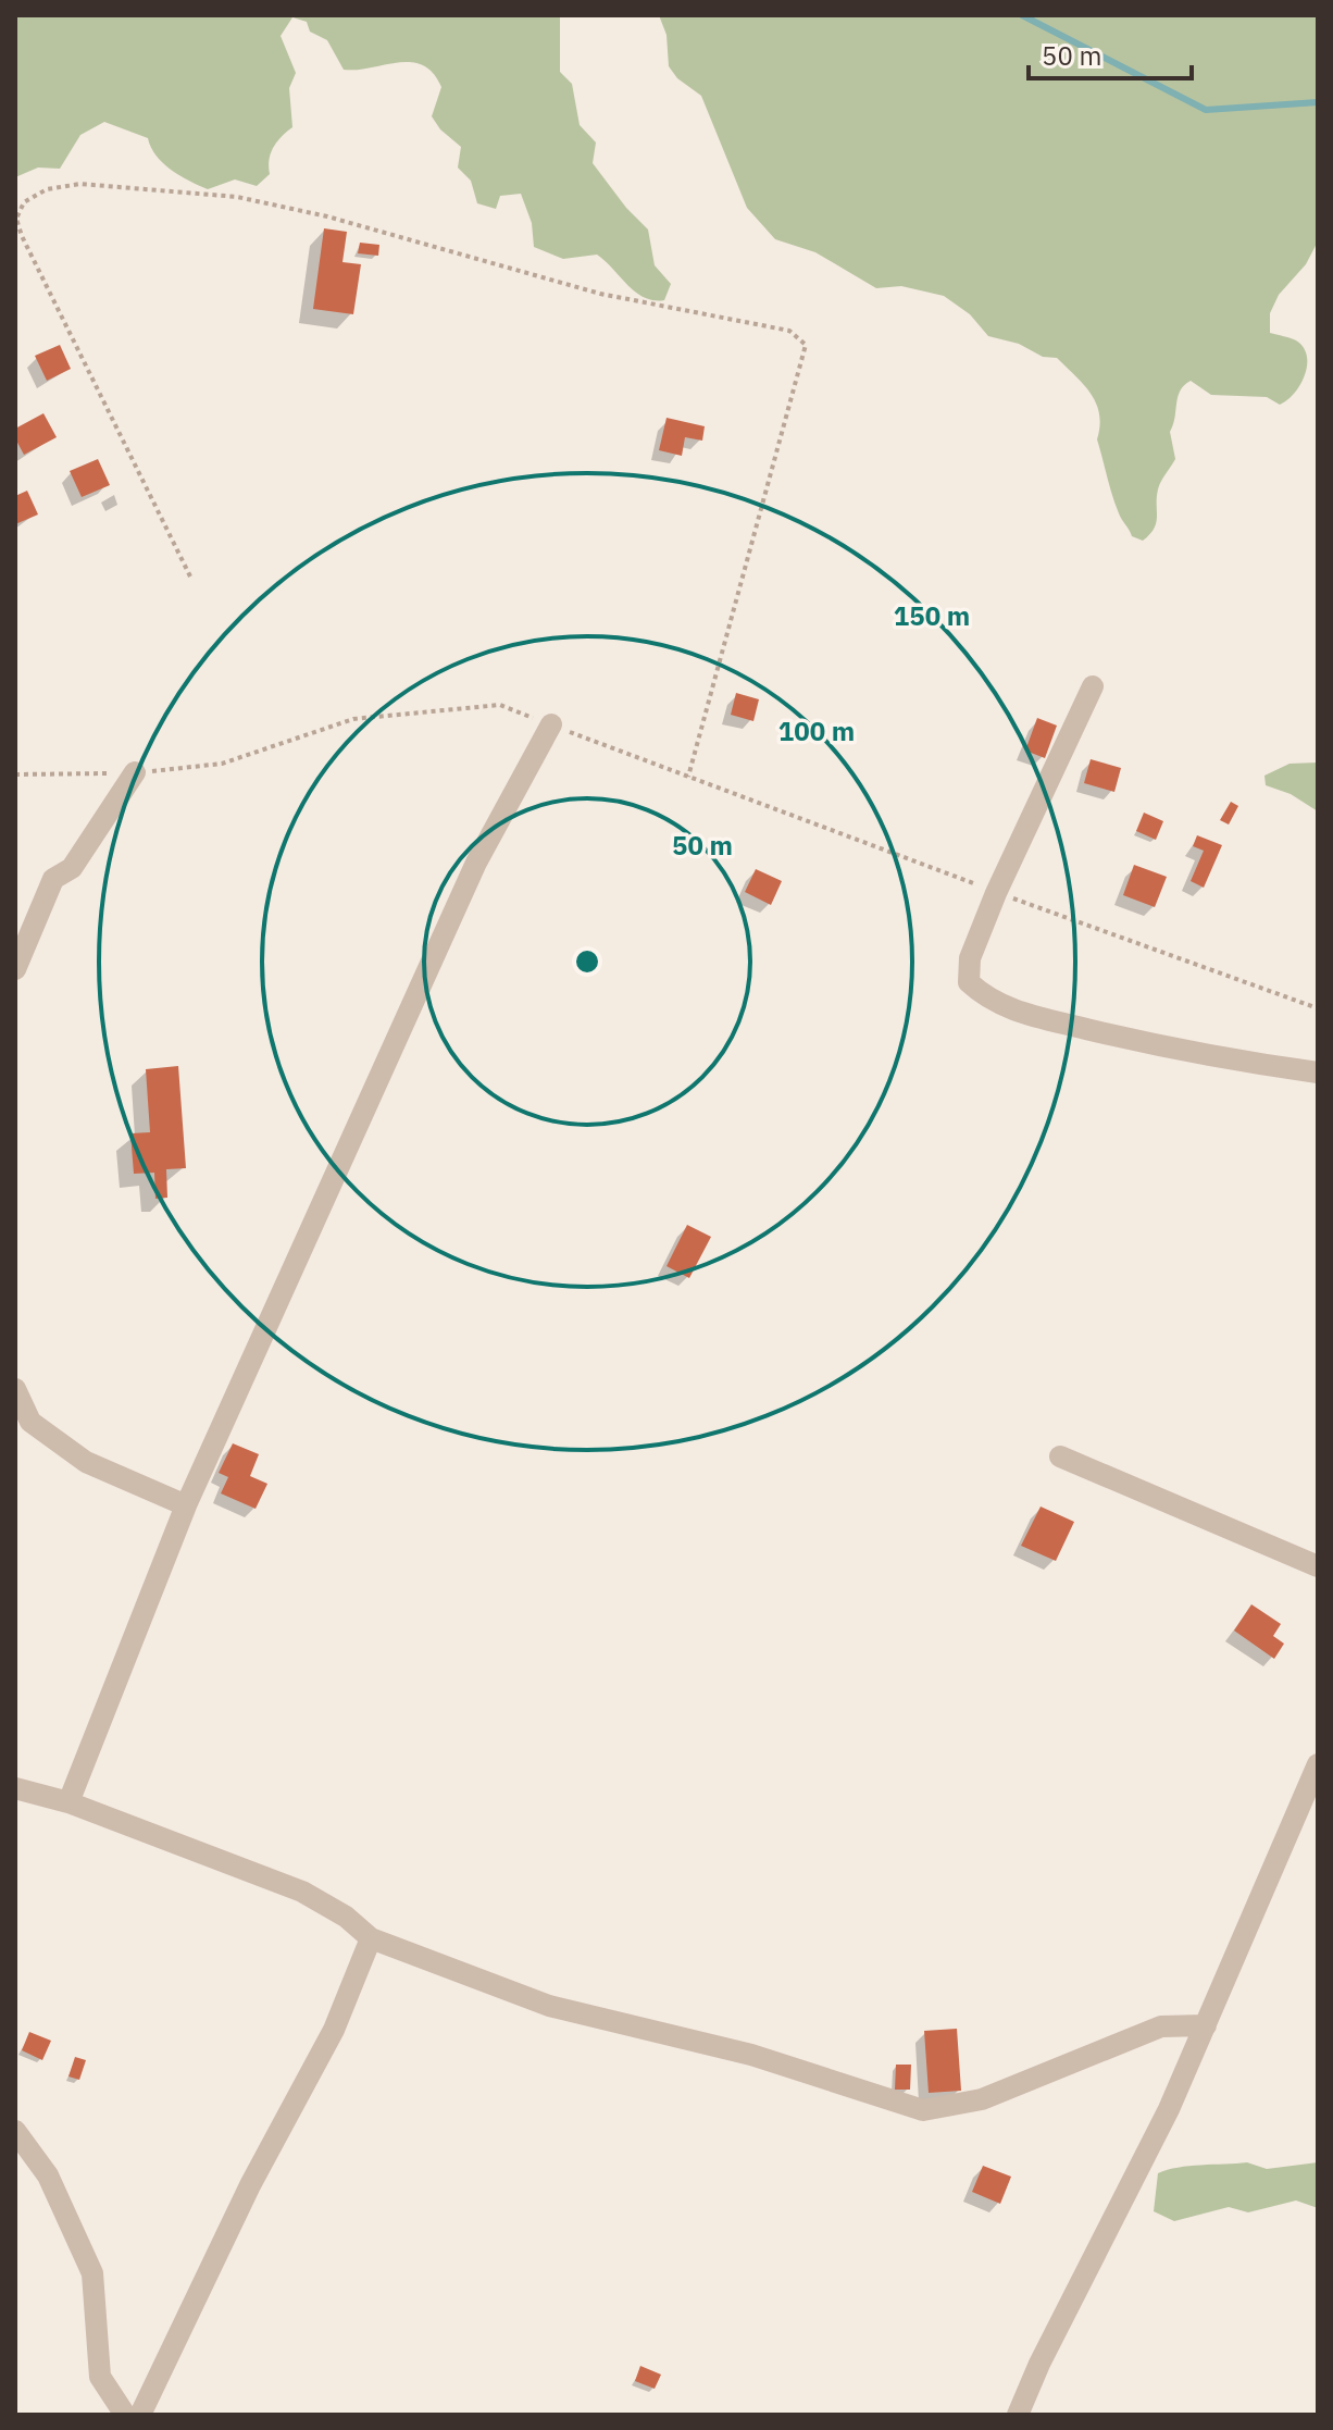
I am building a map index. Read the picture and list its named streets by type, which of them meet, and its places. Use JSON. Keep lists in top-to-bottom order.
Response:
{
  "scale_bar": "50 m",
  "rings": ["150 m", "100 m", "50 m"]
}
